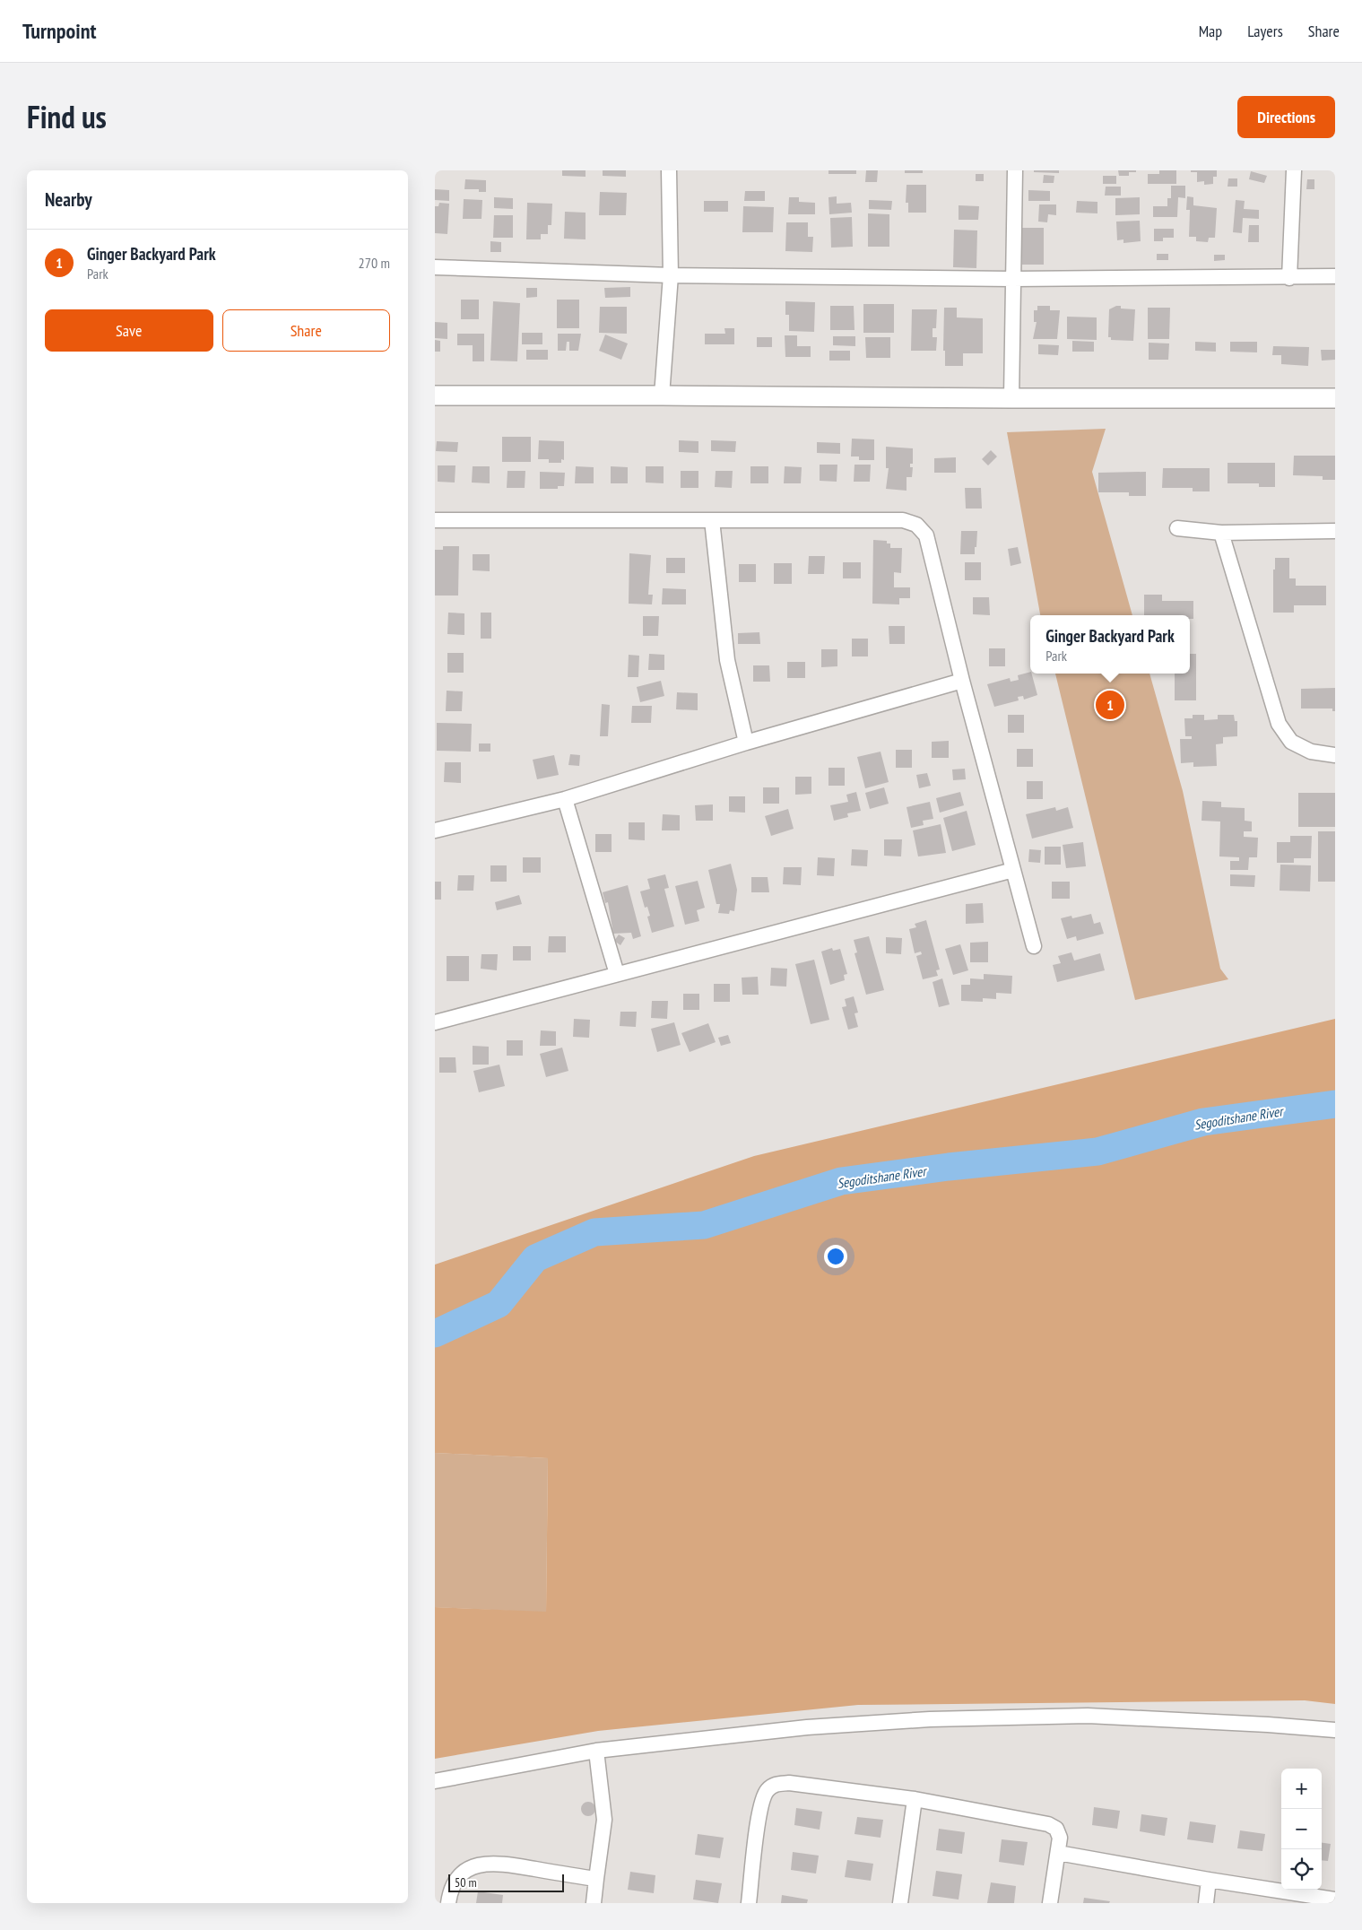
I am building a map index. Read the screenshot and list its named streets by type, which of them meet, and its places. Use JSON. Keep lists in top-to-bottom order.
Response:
{
  "water": ["Segoditshane River"],
  "scale_bar": "50 m",
  "page": {
    "header": "Turnpoint",
    "nav": ["Map", "Layers", "Share"],
    "title": "Find us",
    "buttons": [
      "Directions",
      ["Save", "Share"]
    ],
    "heading": "Nearby",
    "list": [
      {
        "mark": "1",
        "name": "Ginger Backyard Park",
        "note": "Park",
        "value": "270 m"
      }
    ],
    "popup": ["Ginger Backyard Park", "Park"],
    "pins": "1",
    "map_buttons": ["+", "−"],
    "scale": "50 m"
  }
}
